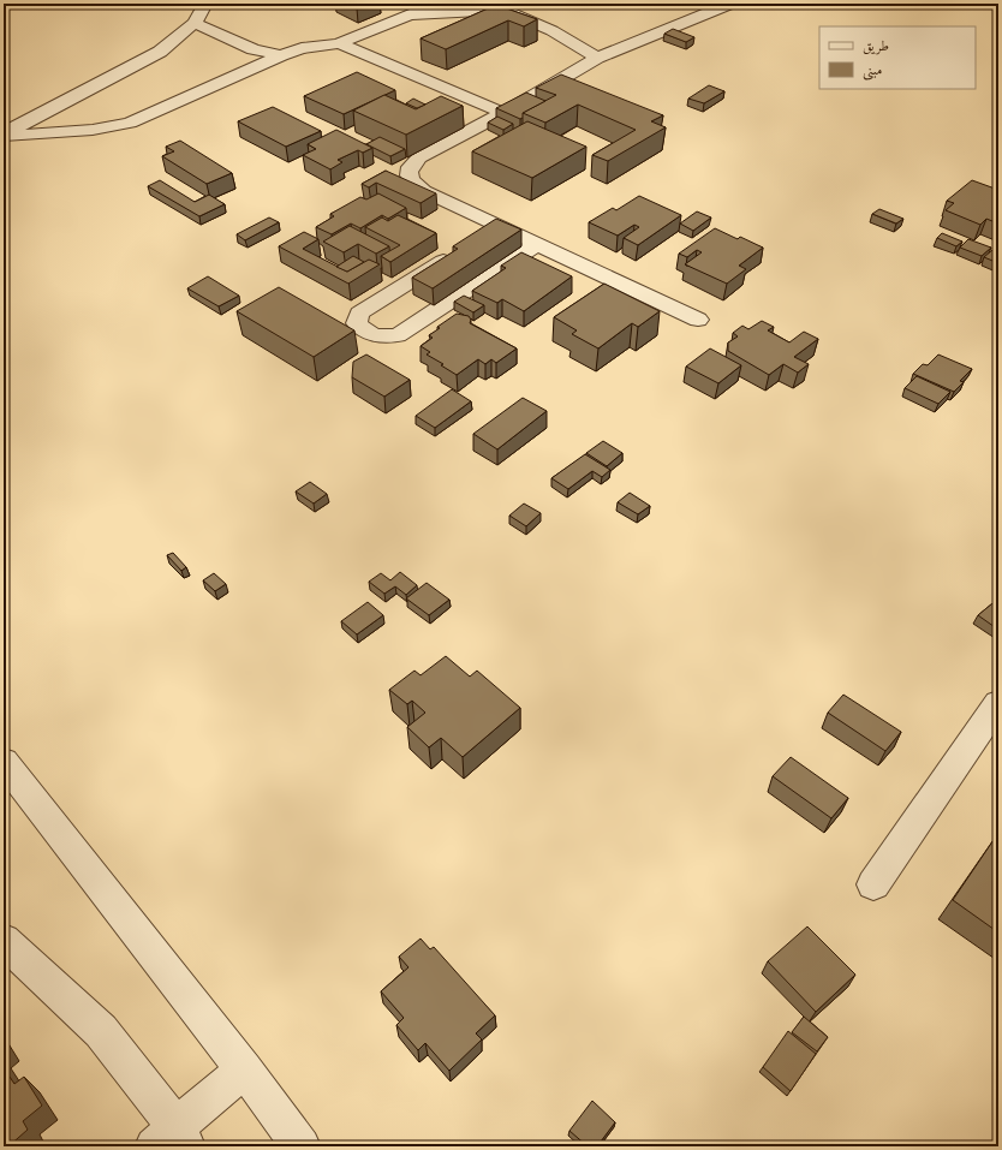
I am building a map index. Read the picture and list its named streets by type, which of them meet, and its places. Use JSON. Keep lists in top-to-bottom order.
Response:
{
  "legend": ["طريق", "مبنى"]
}
